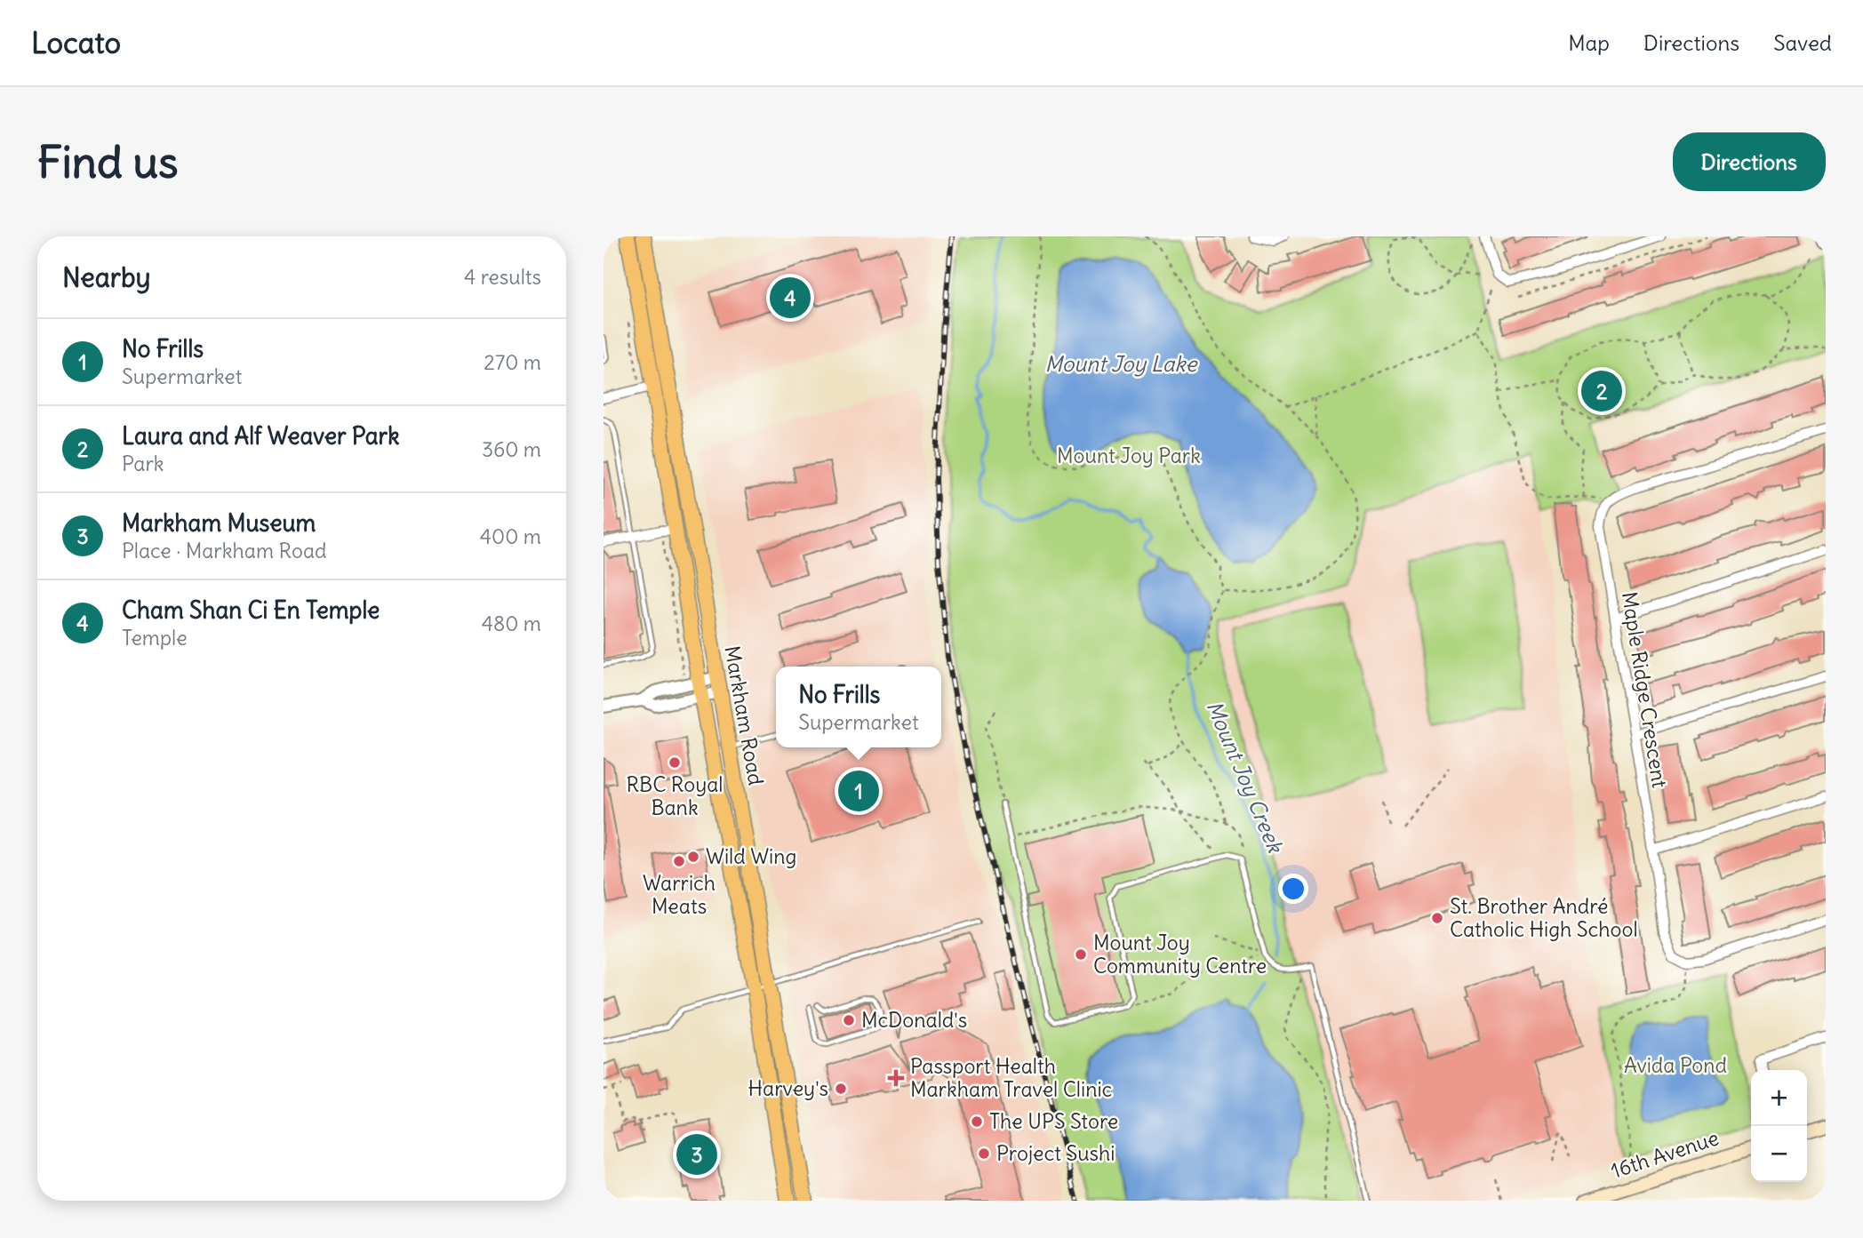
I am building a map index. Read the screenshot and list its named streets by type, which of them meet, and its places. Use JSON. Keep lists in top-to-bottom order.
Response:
{
  "streets": {
    "main road": ["Markham Road", "16th Avenue"],
    "street": ["Maple Ridge Crescent"]
  },
  "water": ["Mount Joy Lake", "Mount Joy Creek"],
  "parks": ["Mount Joy Park", "Avida Pond"],
  "places": {
    "other": [
      "RBC Royal Bank",
      "Wild Wing",
      "Warrich Meats",
      "St. Brother André Catholic High School",
      "Mount Joy Community Centre",
      "McDonald's",
      "Harvey's",
      "The UPS Store",
      "Project Sushi"
    ],
    "health": ["Passport Health Markham Travel Clinic"]
  },
  "page": {
    "header": "Locato",
    "nav": ["Map", "Directions", "Saved"],
    "buttons": "Directions",
    "title": "Find us",
    "heading": ["Nearby", "4 results"],
    "pins": [
      "4",
      "2",
      "1",
      "3"
    ],
    "list": [
      {
        "mark": "1",
        "name": "No Frills",
        "note": "Supermarket",
        "value": "270 m"
      },
      {
        "mark": "2",
        "name": "Laura and Alf Weaver Park",
        "note": "Park",
        "value": "360 m"
      },
      {
        "mark": "3",
        "name": "Markham Museum",
        "note": "Place · Markham Road",
        "value": "400 m"
      },
      {
        "mark": "4",
        "name": "Cham Shan Ci En Temple",
        "note": "Temple",
        "value": "480 m"
      }
    ],
    "popup": ["No Frills", "Supermarket"],
    "map_buttons": ["+", "−"]
  }
}
